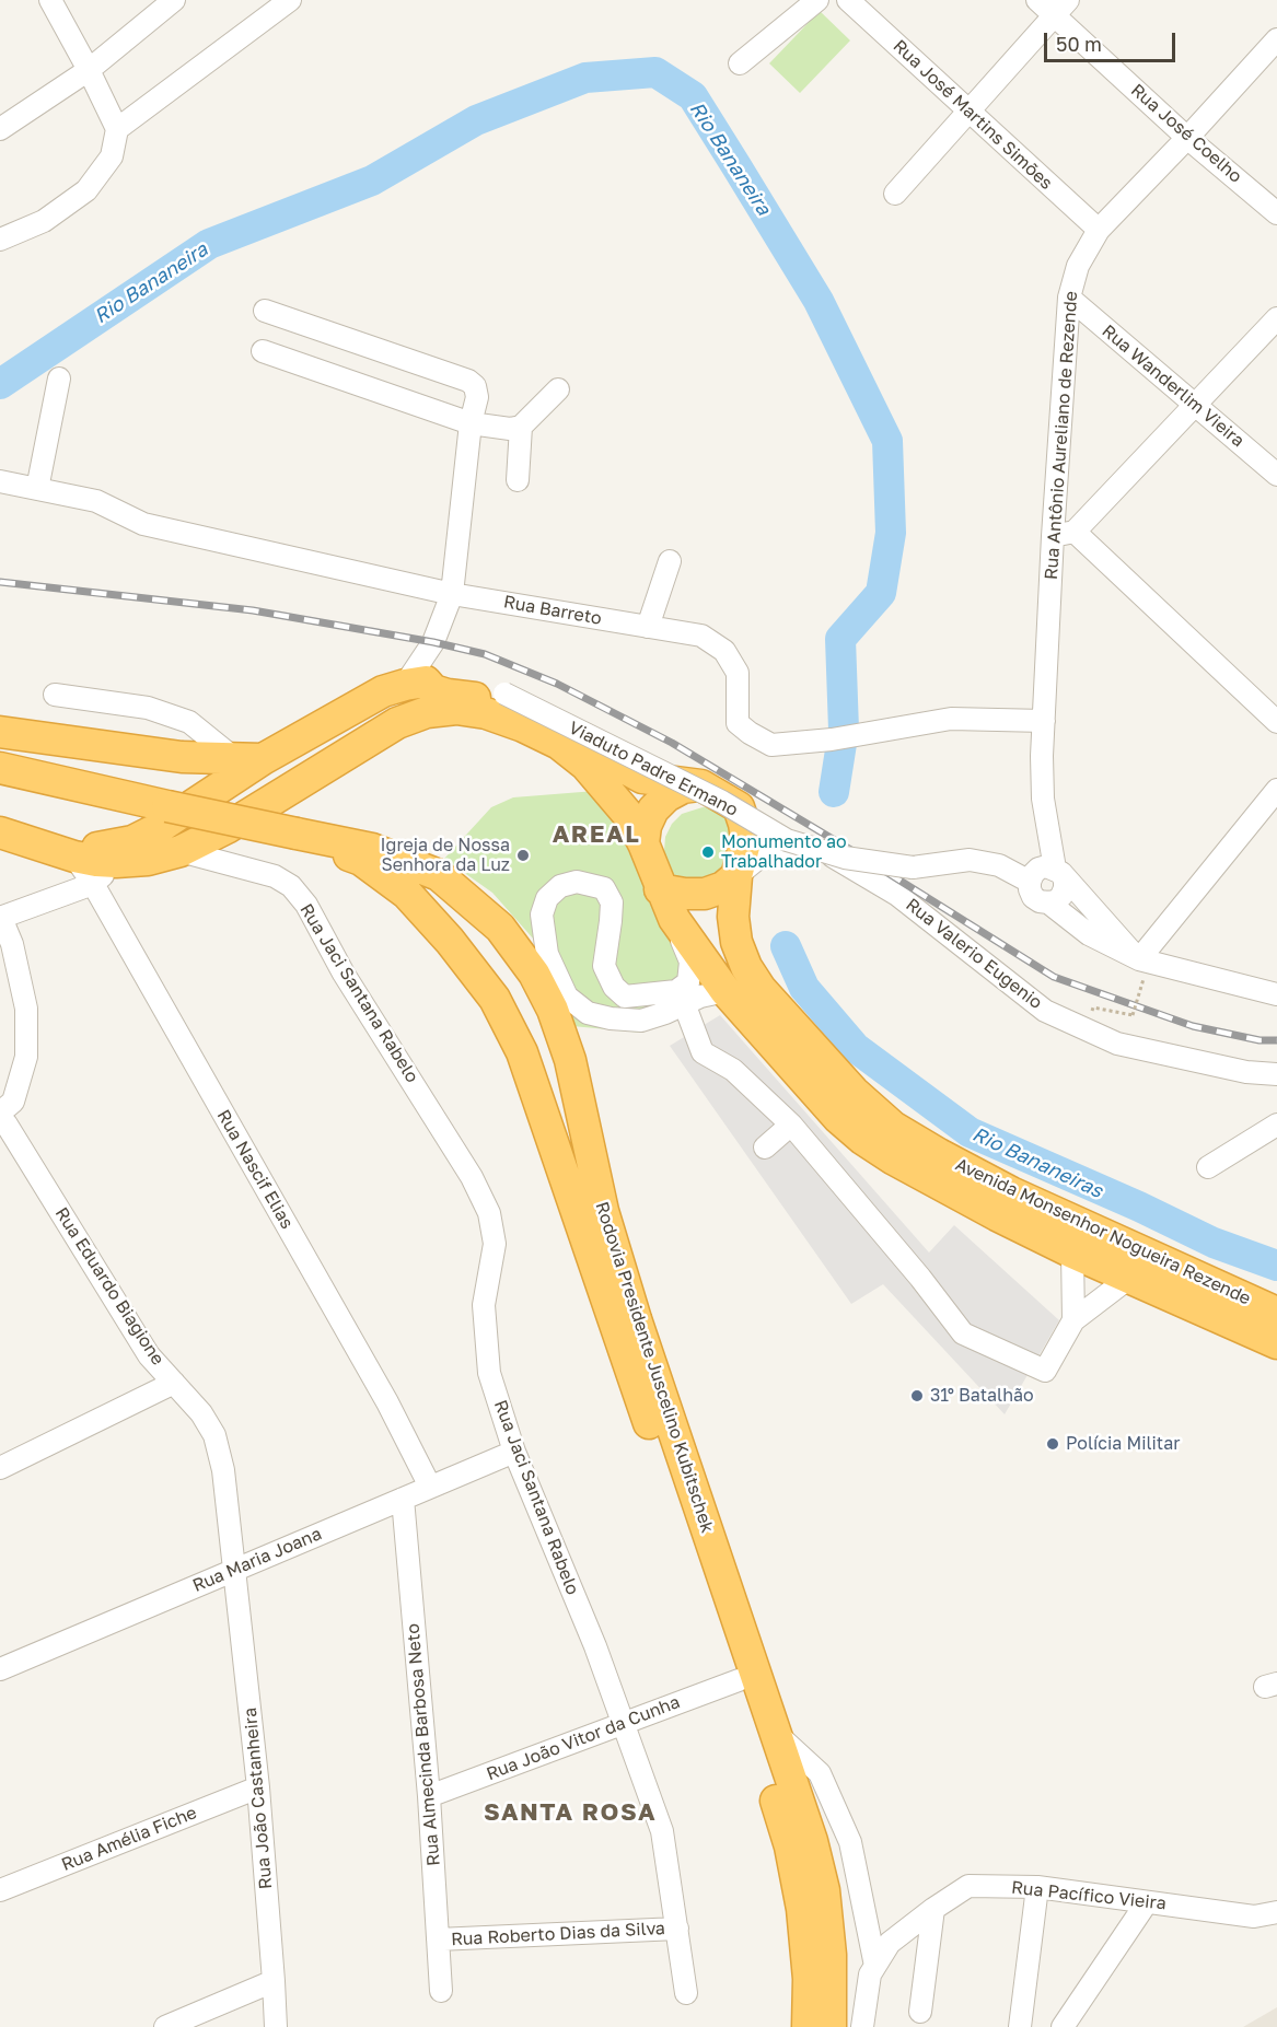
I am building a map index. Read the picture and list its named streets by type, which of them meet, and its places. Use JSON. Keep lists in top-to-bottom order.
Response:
{
  "streets": {
    "highway": ["Avenida Monsenhor Nogueira Rezende", "Rodovia Presidente Juscelino Kubitschek"],
    "street": [
      "Rua José Martins Simões",
      "Rua José Coelho",
      "Rua Wanderlim Vieira",
      "Rua Antônio Aureliano de Rezende",
      "Rua Barreto",
      "Viaduto Padre Ermano",
      "Rua Valerio Eugenio",
      "Rua Jaci Santana Rabelo",
      "Rua Nascif Elias",
      "Rua Eduardo Biagione",
      "Rua Maria Joana",
      "Rua João Vitor da Cunha",
      "Rua Almecinda Barbosa Neto",
      "Rua João Castanheira",
      "Rua Amélia Fiche",
      "Rua Pacífico Vieira",
      "Rua Roberto Dias da Silva"
    ]
  },
  "crossings": [
    ["Rua José Martins Simões", "Rua Antônio Aureliano de Rezende"],
    ["Rua José Coelho", "Rua Antônio Aureliano de Rezende"],
    ["Rua Wanderlim Vieira", "Rua Antônio Aureliano de Rezende"],
    ["Rua Antônio Aureliano de Rezende", "Rua Barreto"],
    ["Rua Antônio Aureliano de Rezende", "Viaduto Padre Ermano"],
    ["Viaduto Padre Ermano", "Avenida Monsenhor Nogueira Rezende"],
    ["Rua Valerio Eugenio", "Avenida Monsenhor Nogueira Rezende"],
    ["Rua Jaci Santana Rabelo", "Rua Maria Joana"],
    ["Rua Jaci Santana Rabelo", "Rua João Vitor da Cunha"],
    ["Rua Jaci Santana Rabelo", "Rua Roberto Dias da Silva"],
    ["Rua Nascif Elias", "Rua Maria Joana"],
    ["Rua Eduardo Biagione", "Rua Maria Joana"],
    ["Rua Eduardo Biagione", "Rua João Castanheira"],
    ["Rodovia Presidente Juscelino Kubitschek", "Rua João Vitor da Cunha"],
    ["Rua Maria Joana", "Rua Almecinda Barbosa Neto"],
    ["Rua Maria Joana", "Rua João Castanheira"],
    ["Rua João Vitor da Cunha", "Rua Almecinda Barbosa Neto"],
    ["Rua Almecinda Barbosa Neto", "Rua Roberto Dias da Silva"],
    ["Rua João Castanheira", "Rua Amélia Fiche"]
  ],
  "districts": ["AREAL", "SANTA ROSA"],
  "water": ["Rio Bananeira", "Rio Bananeiras"],
  "places": [
    "Monumento ao Trabalhador",
    "Igreja de Nossa Senhora da Luz",
    "31° Batalhão",
    "Polícia Militar"
  ],
  "scale_bar": "50 m"
}
